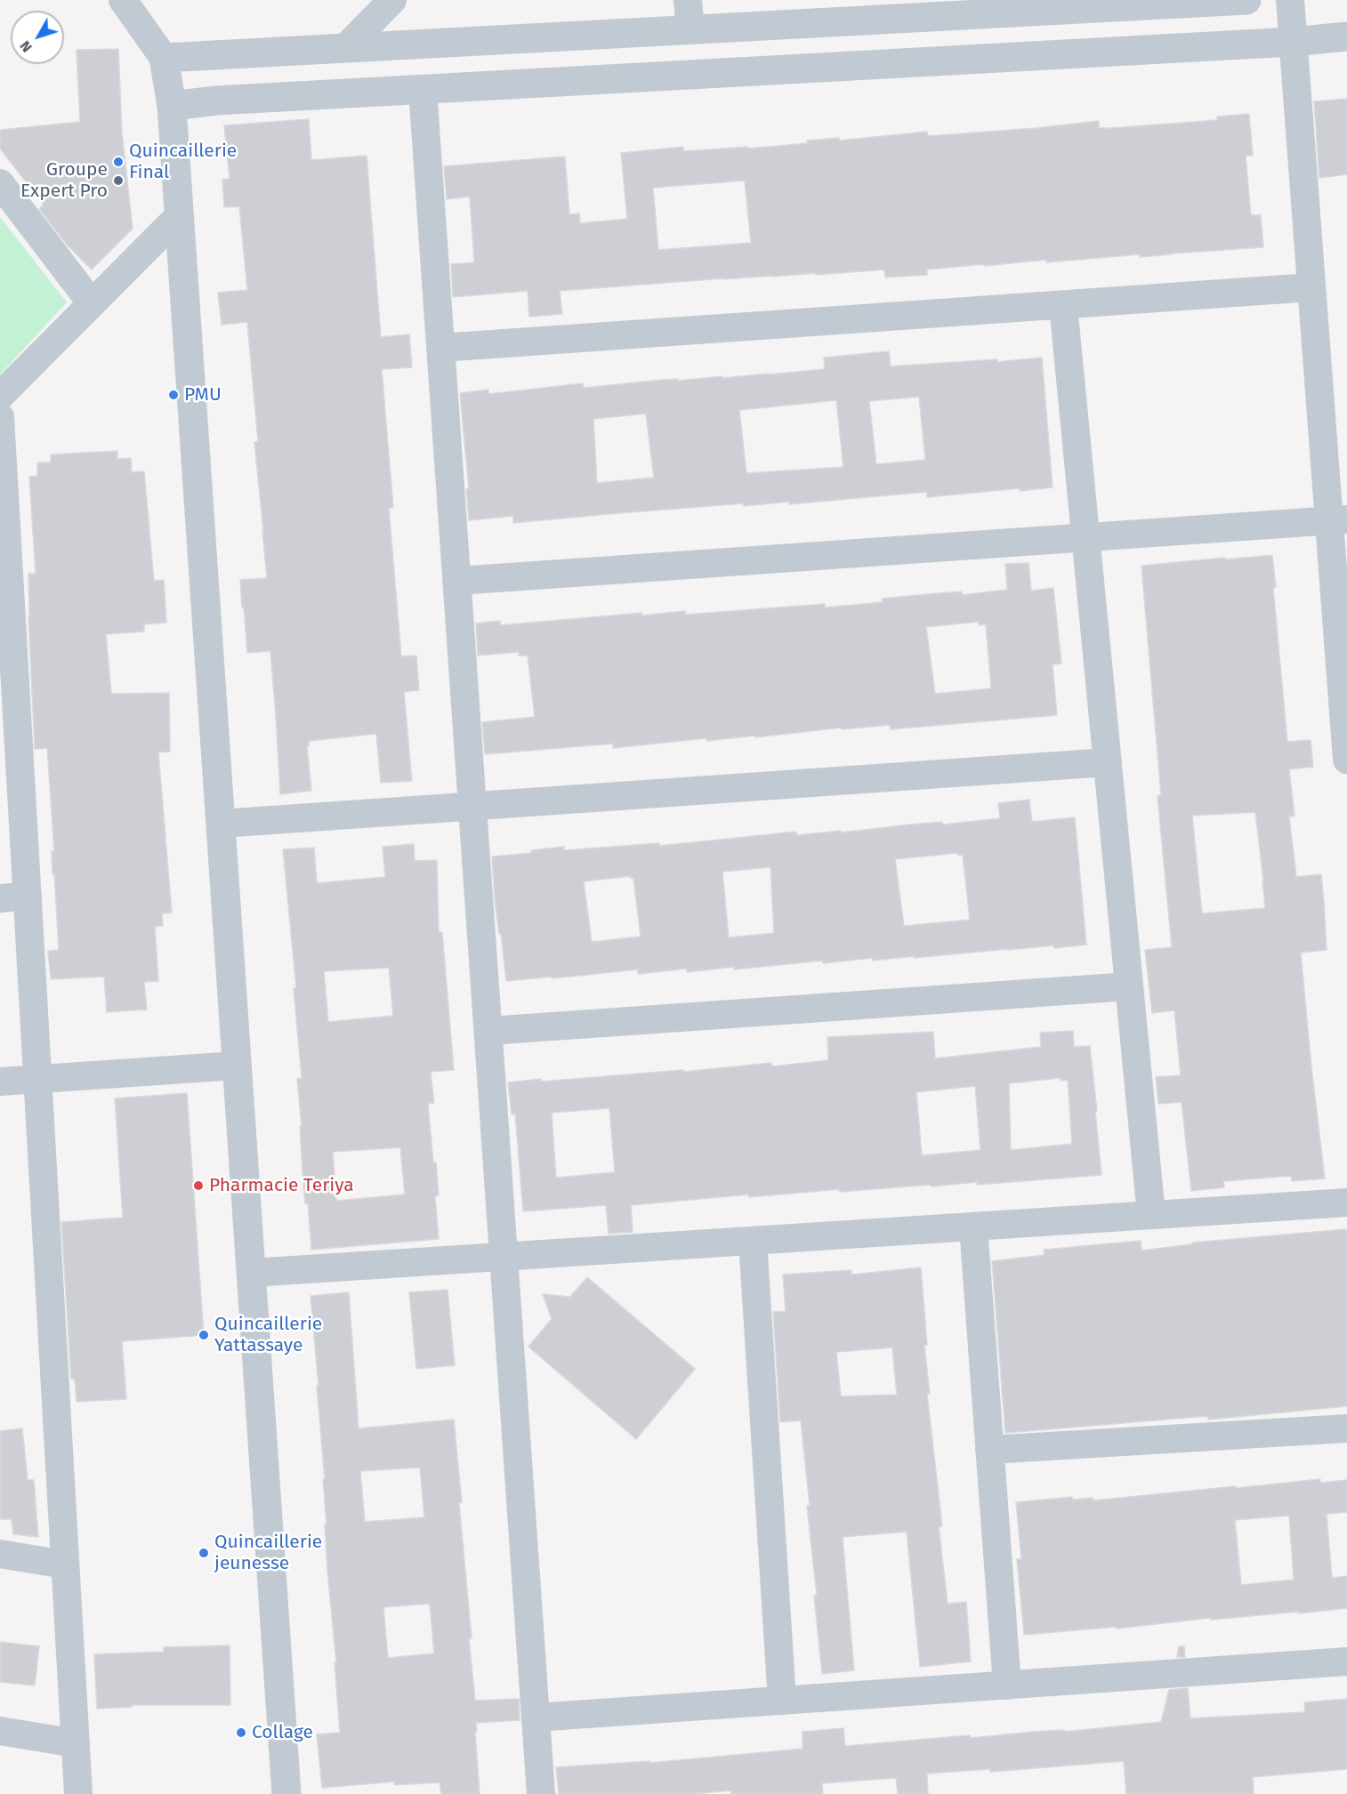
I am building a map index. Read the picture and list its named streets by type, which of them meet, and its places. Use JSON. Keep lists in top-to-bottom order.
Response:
{
  "places": [
    "Quincaillerie Final",
    "Groupe Expert Pro",
    "PMU",
    "Pharmacie Teriya",
    "Quincaillerie Yattassaye",
    "Quincaillerie jeunesse",
    "Collage"
  ],
  "north": "bottom left"
}
